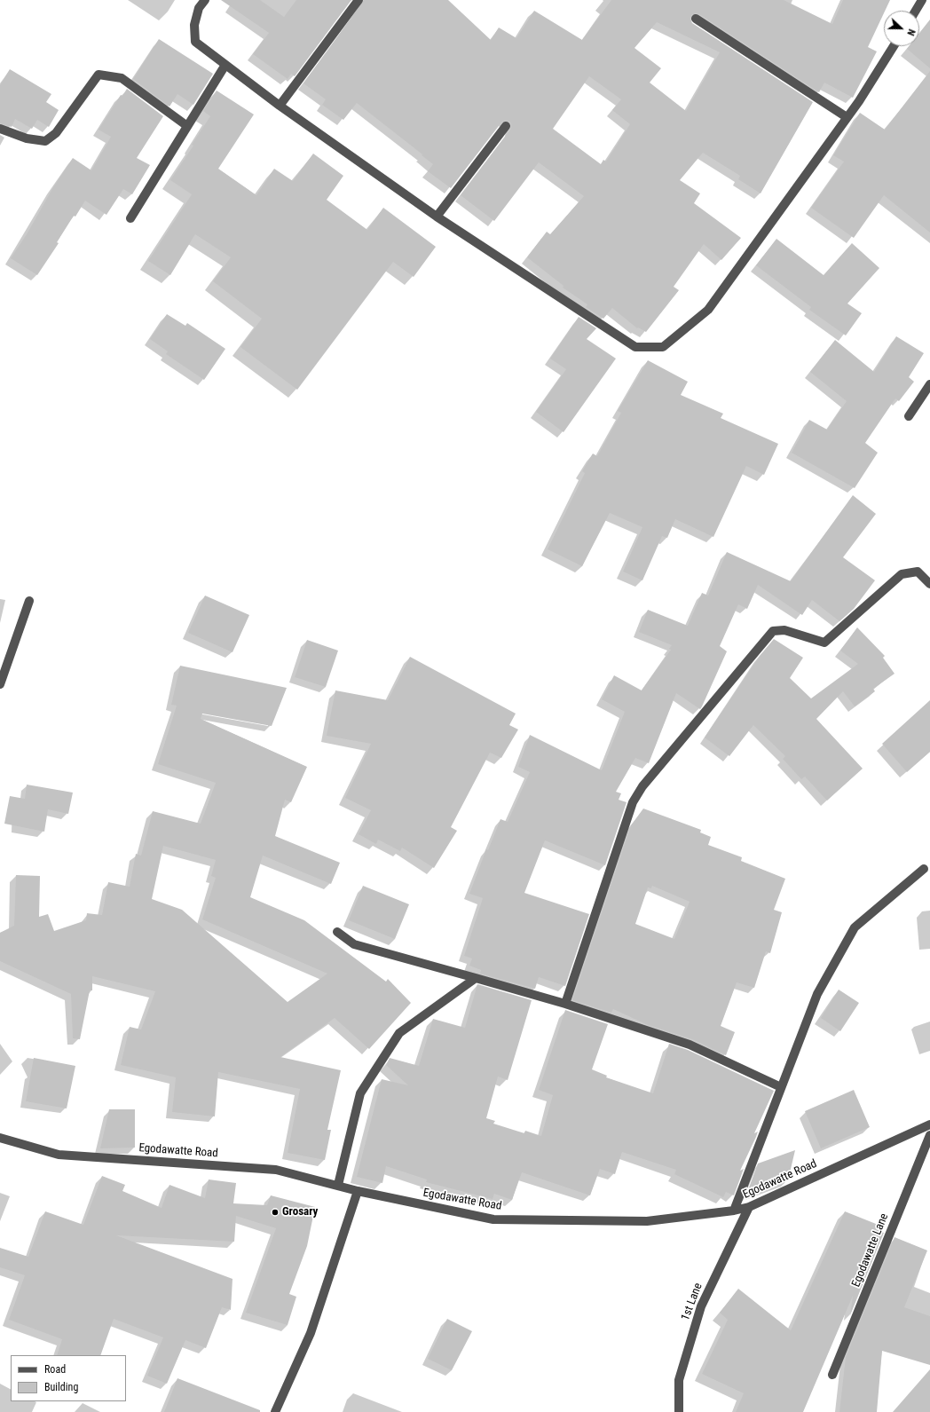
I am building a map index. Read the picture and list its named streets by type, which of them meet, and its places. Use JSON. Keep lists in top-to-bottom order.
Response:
{
  "streets": {
    "street": ["Egodawatte Road", "Egodawatte Lane", "1st Lane"]
  },
  "crossings": [
    ["Egodawatte Road", "1st Lane"]
  ],
  "places": ["Grosary"],
  "legend": ["Road", "Building"],
  "north": "right"
}
